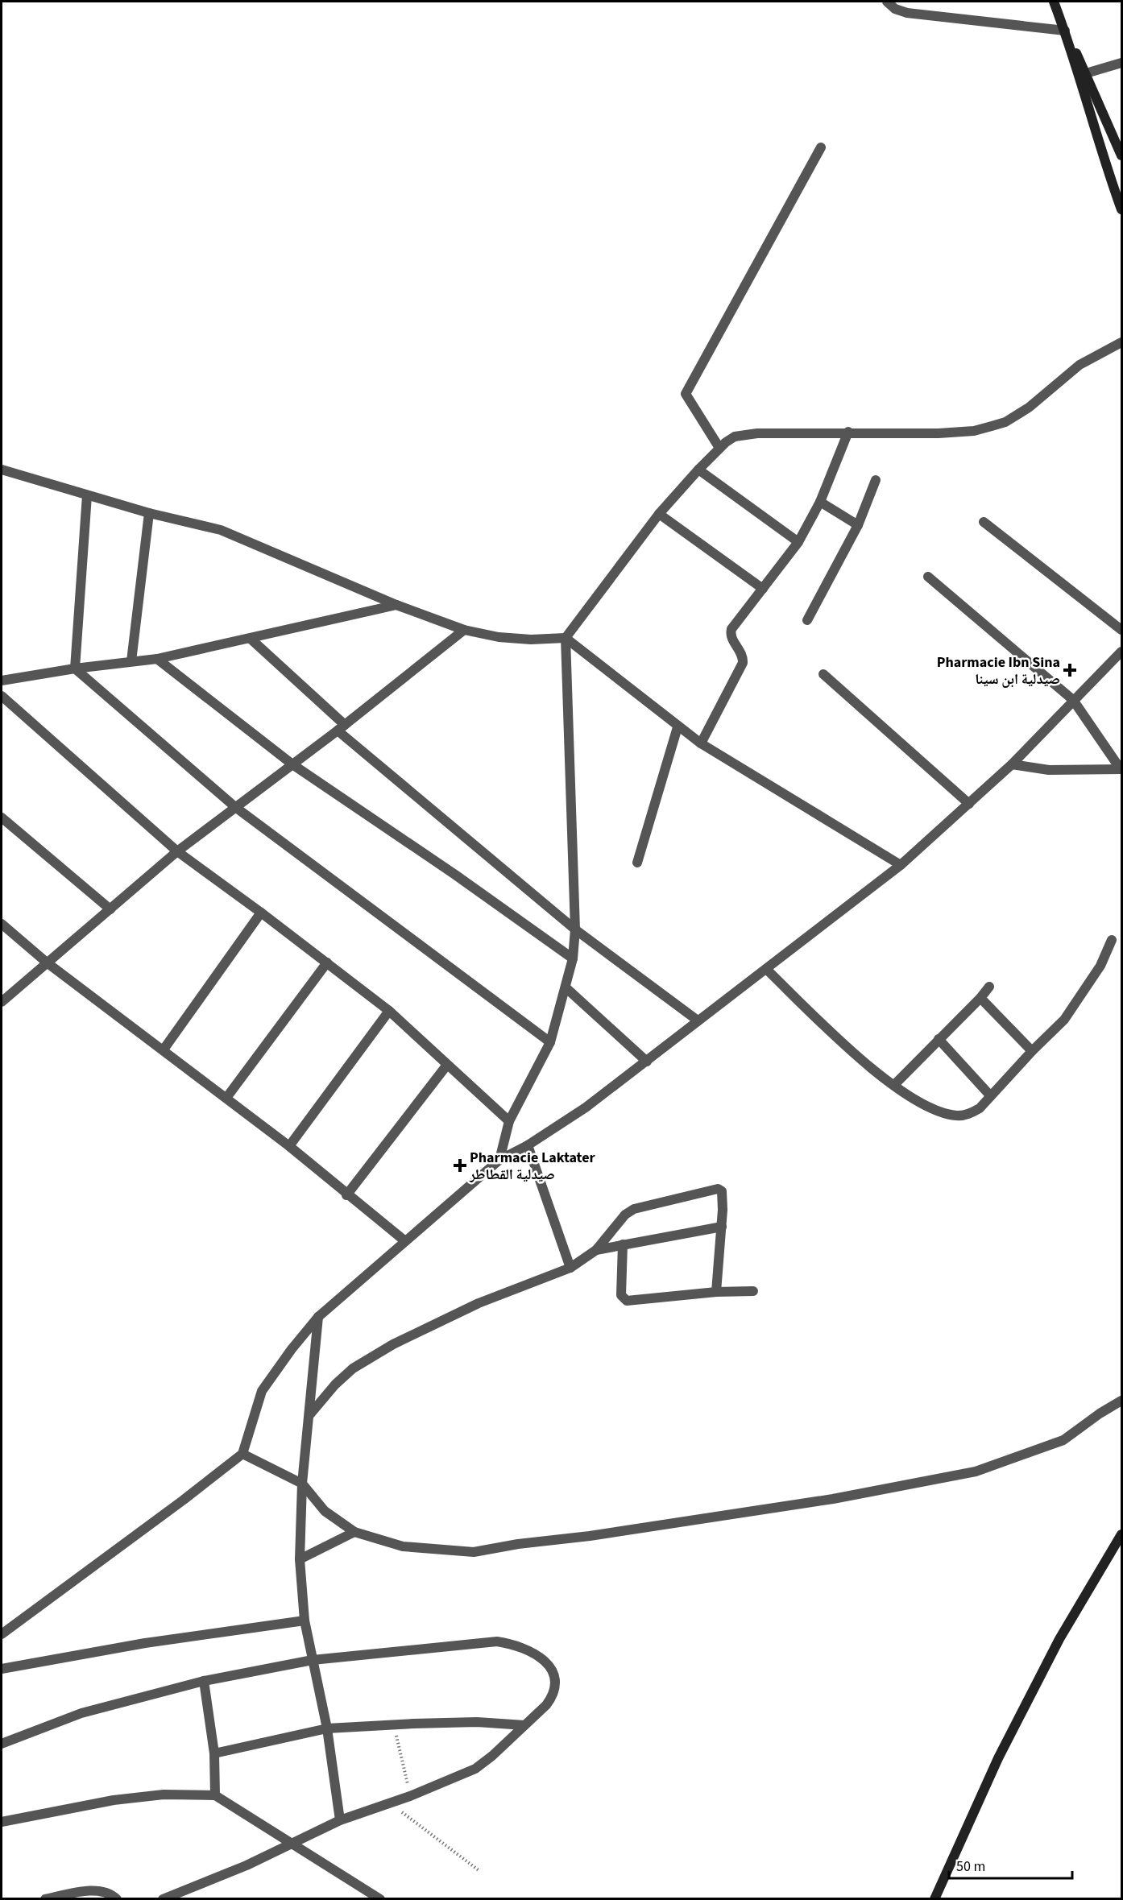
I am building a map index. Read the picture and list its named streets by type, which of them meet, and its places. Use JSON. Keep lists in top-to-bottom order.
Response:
{
  "places": {
    "health": ["Pharmacie Ibn Sina صيدلية ابن سينا", "Pharmacie Laktater صيدلية القطاطر"]
  },
  "scale_bar": "50 m"
}
